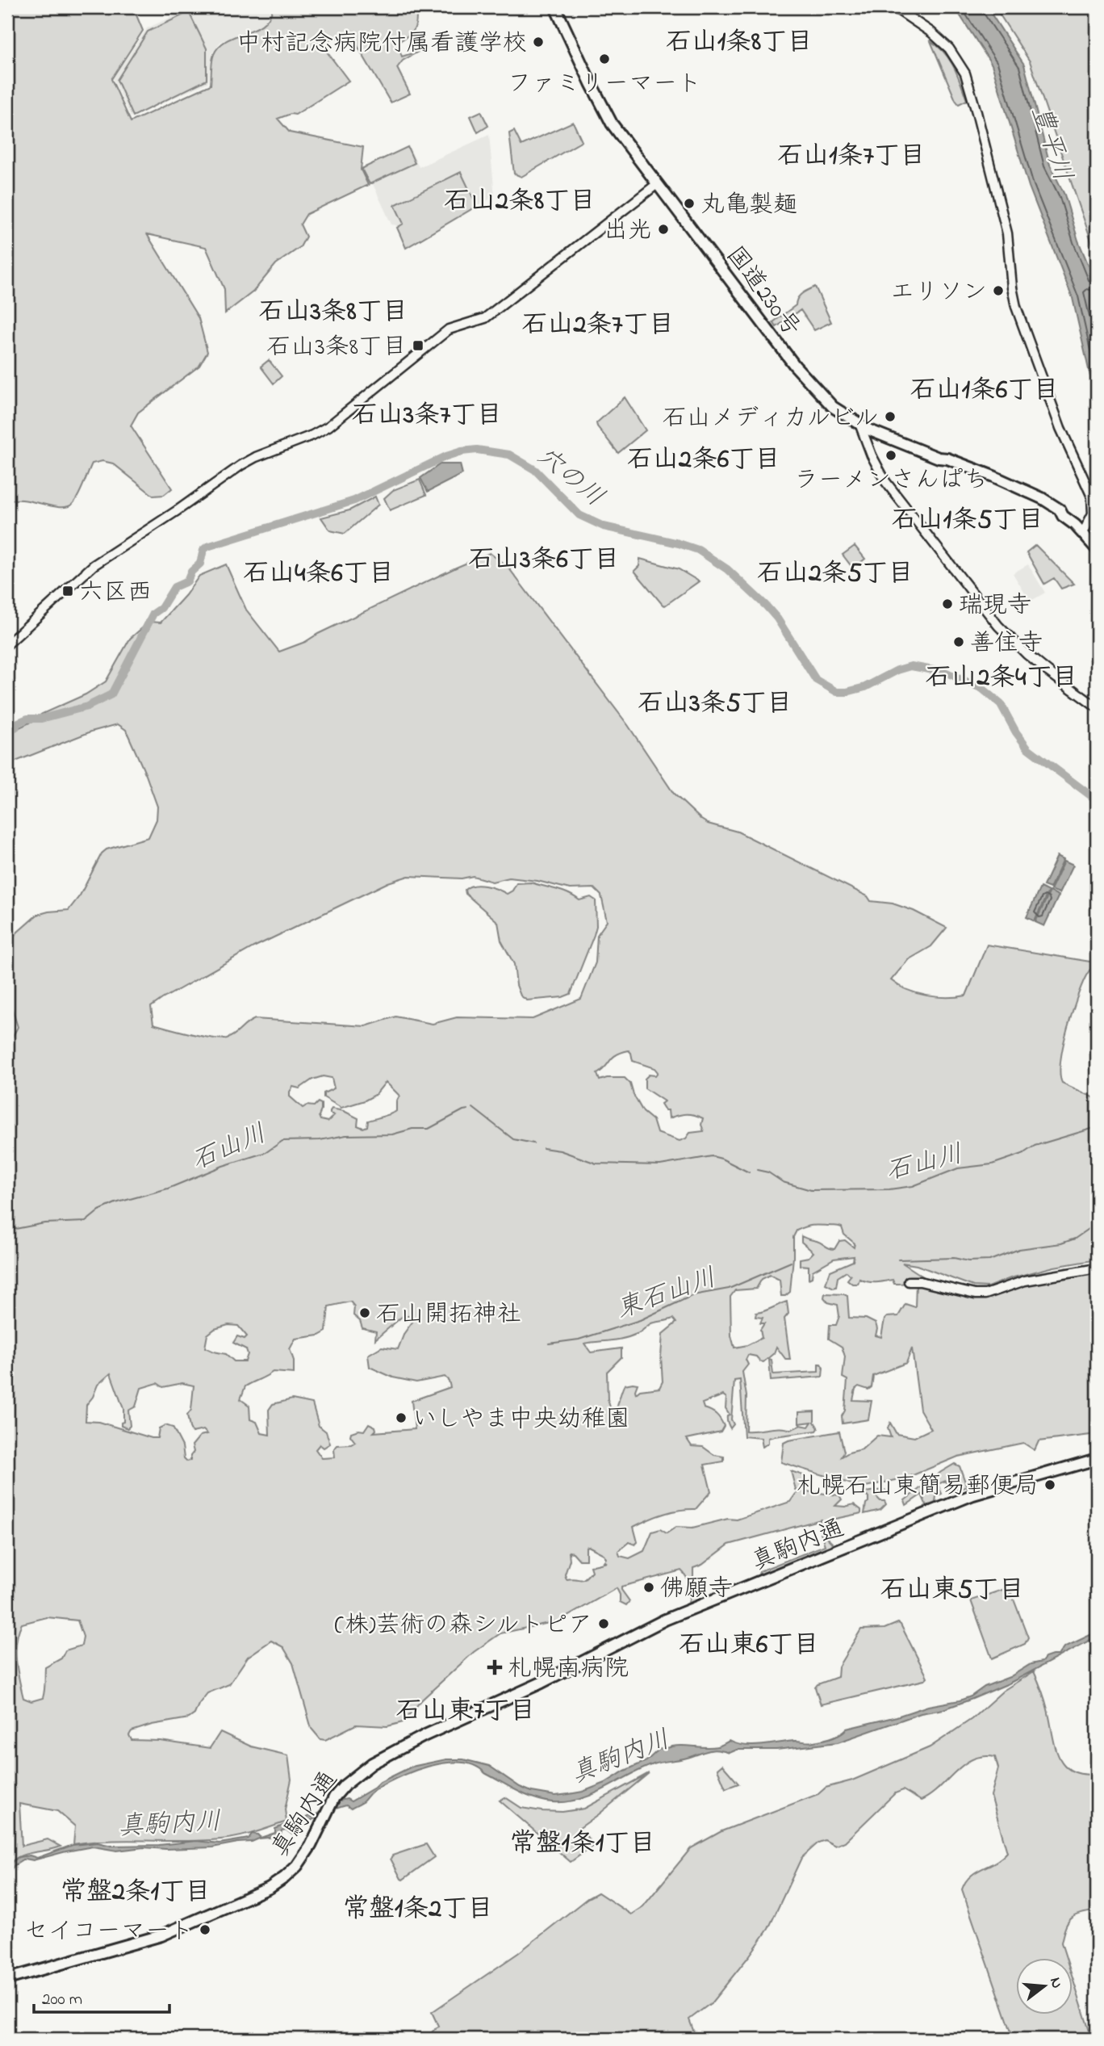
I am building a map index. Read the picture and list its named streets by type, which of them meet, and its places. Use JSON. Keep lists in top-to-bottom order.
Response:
{
  "streets": {
    "highway": ["国道230号", "真駒内通"]
  },
  "districts": [
    "石山1条8丁目",
    "石山1条7丁目",
    "石山2条8丁目",
    "石山3条8丁目",
    "石山2条7丁目",
    "石山1条6丁目",
    "石山3条7丁目",
    "石山2条6丁目",
    "石山1条5丁目",
    "石山3条6丁目",
    "石山4条6丁目",
    "石山2条5丁目",
    "石山2条4丁目",
    "石山3条5丁目",
    "石山東5丁目",
    "石山東6丁目",
    "石山東7丁目",
    "常盤1条1丁目",
    "常盤2条1丁目",
    "常盤1条2丁目"
  ],
  "water": [
    "豊平川",
    "穴の川",
    "石山川",
    "東石山川",
    "真駒内川"
  ],
  "places": {
    "other": [
      "中村記念病院付属看護学校",
      "ファミリーマート",
      "丸亀製麺",
      "出光",
      "エリソン",
      "石山メディカルビル",
      "ラーメンさんぱち",
      "瑞現寺",
      "善住寺",
      "石山開拓神社",
      "いしやま中央幼稚園",
      "札幌石山東簡易郵便局",
      "佛願寺",
      "(株)芸術の森シルトピア",
      "セイコーマート"
    ],
    "transit": ["石山3条8丁目", "六区西"],
    "health": ["札幌南病院"]
  },
  "scale_bar": "200 m",
  "north": "right"
}
